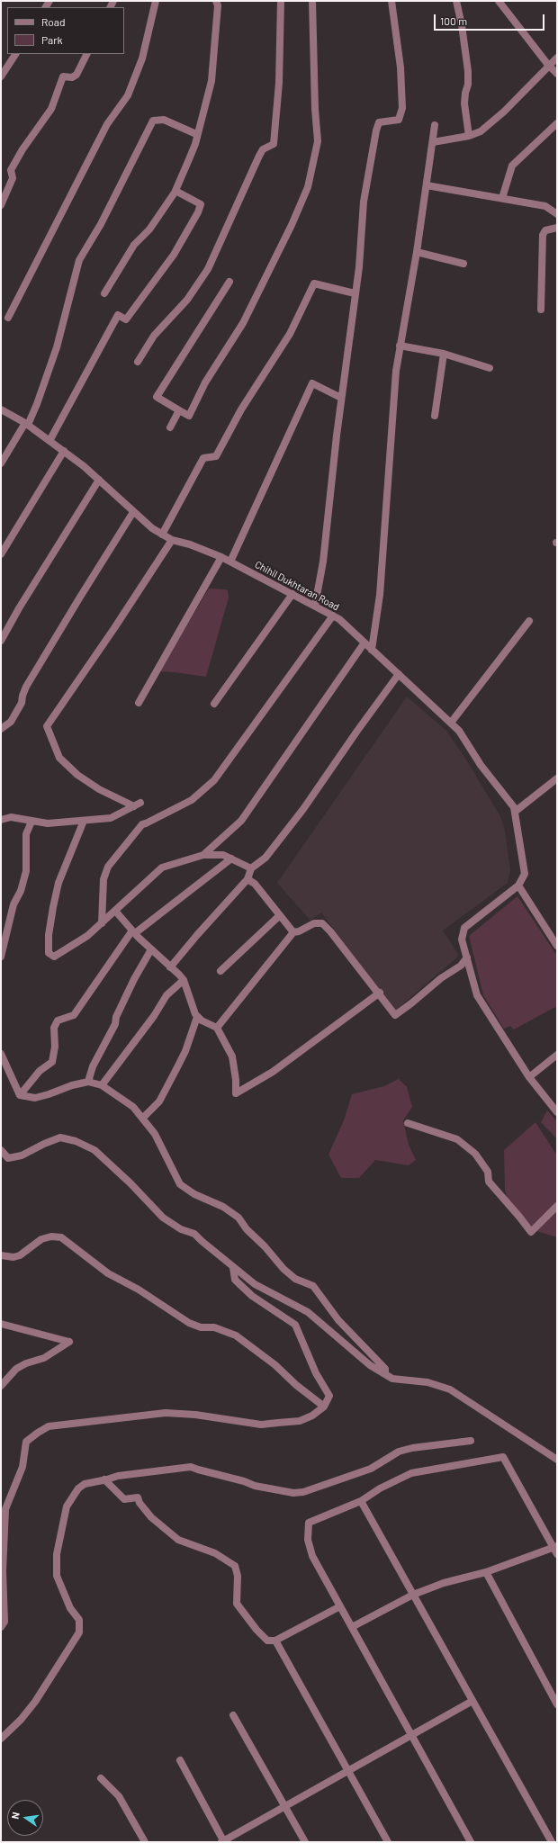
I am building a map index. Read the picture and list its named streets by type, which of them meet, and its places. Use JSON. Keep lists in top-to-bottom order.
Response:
{
  "streets": {
    "street": ["Chihil Dukhtaran Road"]
  },
  "legend": ["Road", "Park"],
  "scale_bar": "100 m",
  "north": "left"
}
